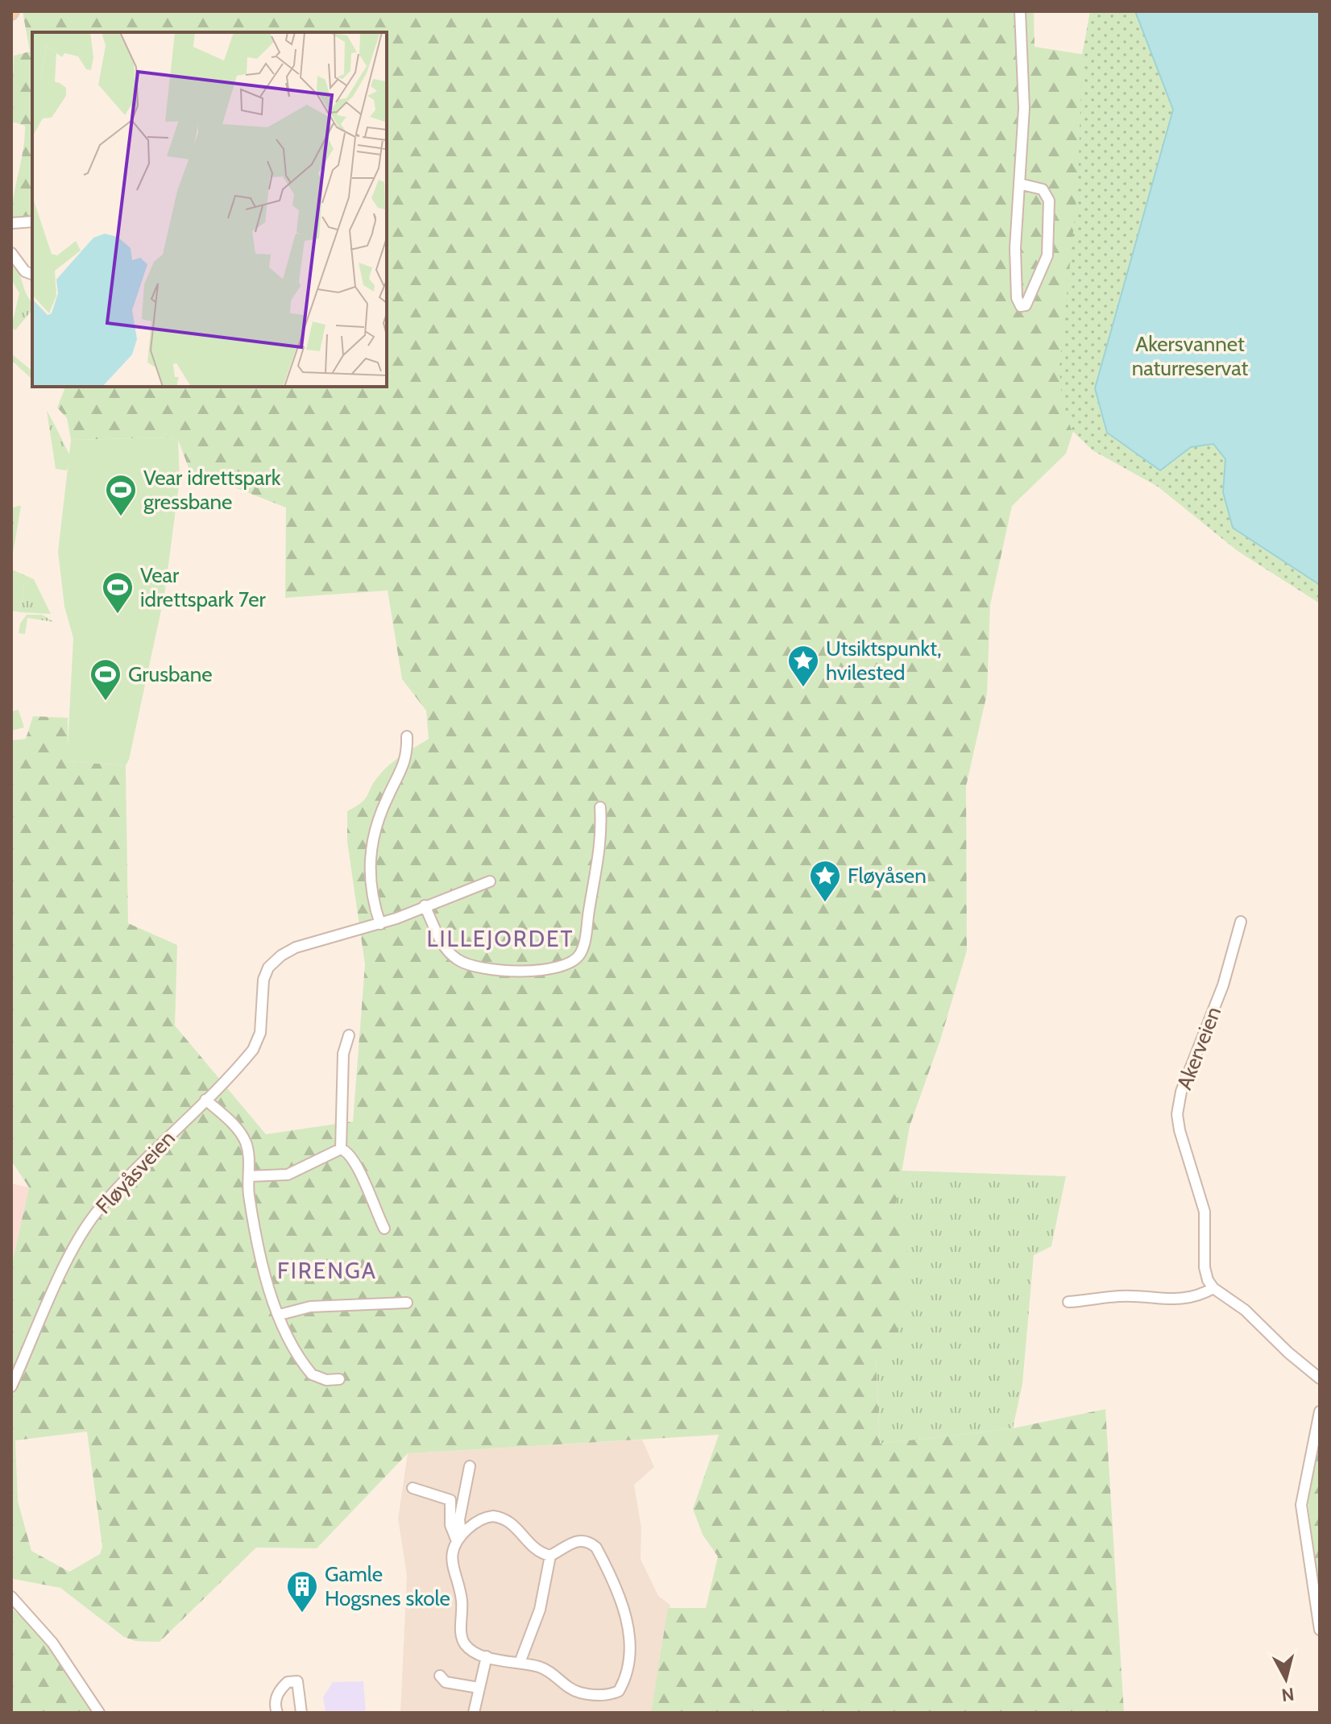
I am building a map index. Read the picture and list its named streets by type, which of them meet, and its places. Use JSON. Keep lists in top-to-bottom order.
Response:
{
  "streets": {
    "street": ["Akerveien", "Fløyåsveien"]
  },
  "districts": ["LILLEJORDET", "FIRENGA"],
  "parks": ["Akersvannet naturreservat"],
  "places": {
    "sports": ["Vear idrettspark gressbane", "Vear idrettspark 7er", "Grusbane"],
    "place": ["Utsiktspunkt, hvilested", "Fløyåsen"],
    "building": ["Gamle Hogsnes skole"]
  },
  "north": "bottom"
}
